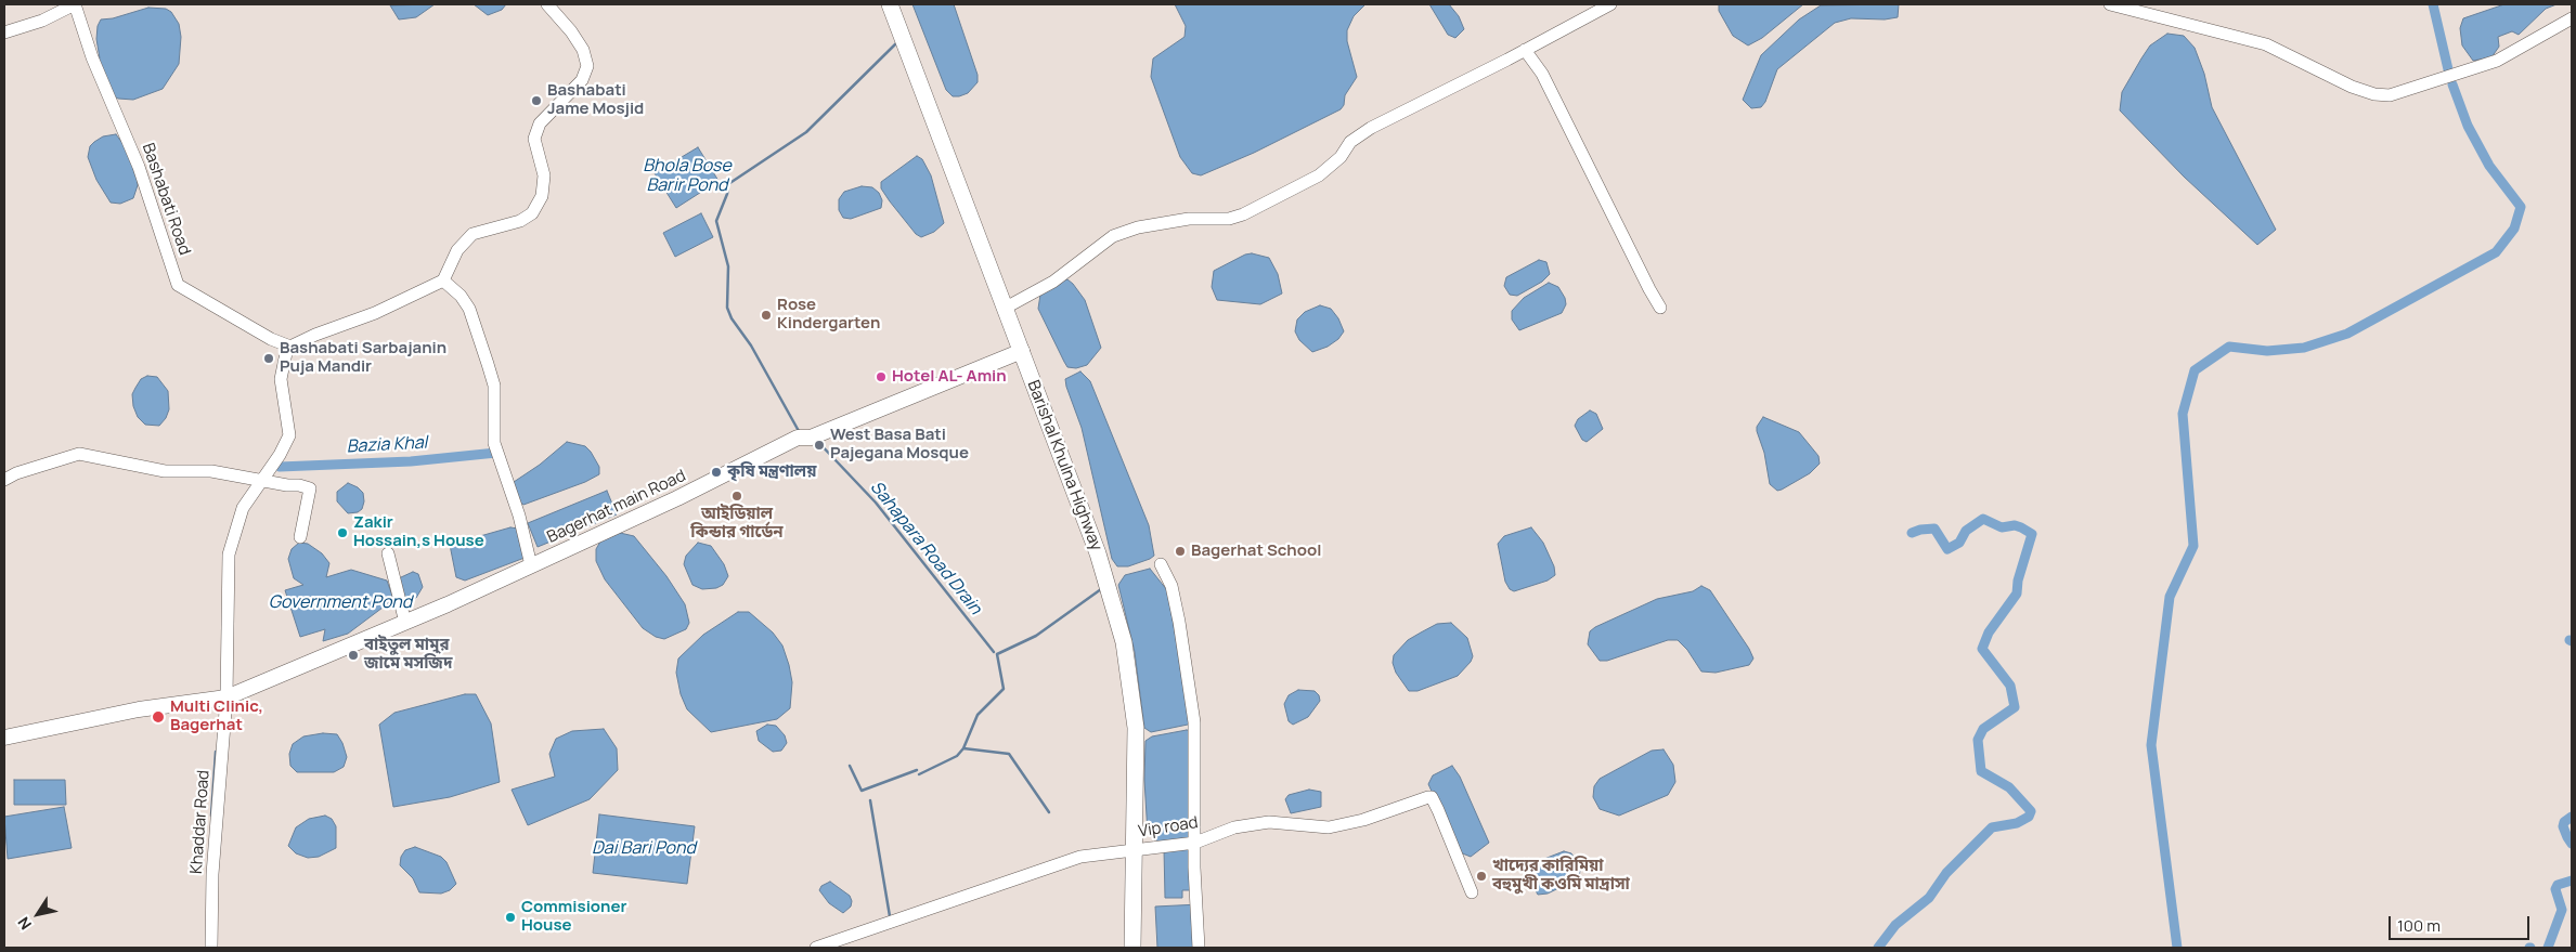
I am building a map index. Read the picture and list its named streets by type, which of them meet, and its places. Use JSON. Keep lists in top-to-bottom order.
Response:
{
  "streets": {
    "highway": ["Barishal Khulna Highway"],
    "main road": ["Bagerhat main Road"],
    "street": ["Bashabati Road", "Khaddar Road", "Vip road"]
  },
  "crossings": [
    ["Bashabati Road", "Khaddar Road"],
    ["Barishal Khulna Highway", "Bagerhat main Road"],
    ["Barishal Khulna Highway", "Vip road"],
    ["Bagerhat main Road", "Khaddar Road"]
  ],
  "water": [
    "Bhola Bose Barir Pond",
    "Bazia Khal",
    "Sahapara Road Drain",
    "Government Pond",
    "Dai Bari Pond"
  ],
  "places": [
    "Bashabati Jame Mosjid",
    "Rose Kindergarten",
    "Bashabati Sarbajanin Puja Mandir",
    "Hotel AL- Amin",
    "West Basa Bati Pajegana Mosque",
    "কৃষি মন্ত্রণালয়",
    "আইডিয়াল কিন্ডার গার্ডেন",
    "Zakir Hossain,s House",
    "Bagerhat School",
    "বাইতুল মামুর জামে মসজিদ",
    "Multi Clinic, Bagerhat",
    "খাদ্যের কারিমিয়া বহুমুখী কওমি মাদ্রাসা",
    "Commisioner House"
  ],
  "scale_bar": "100 m",
  "north": "bottom left"
}
